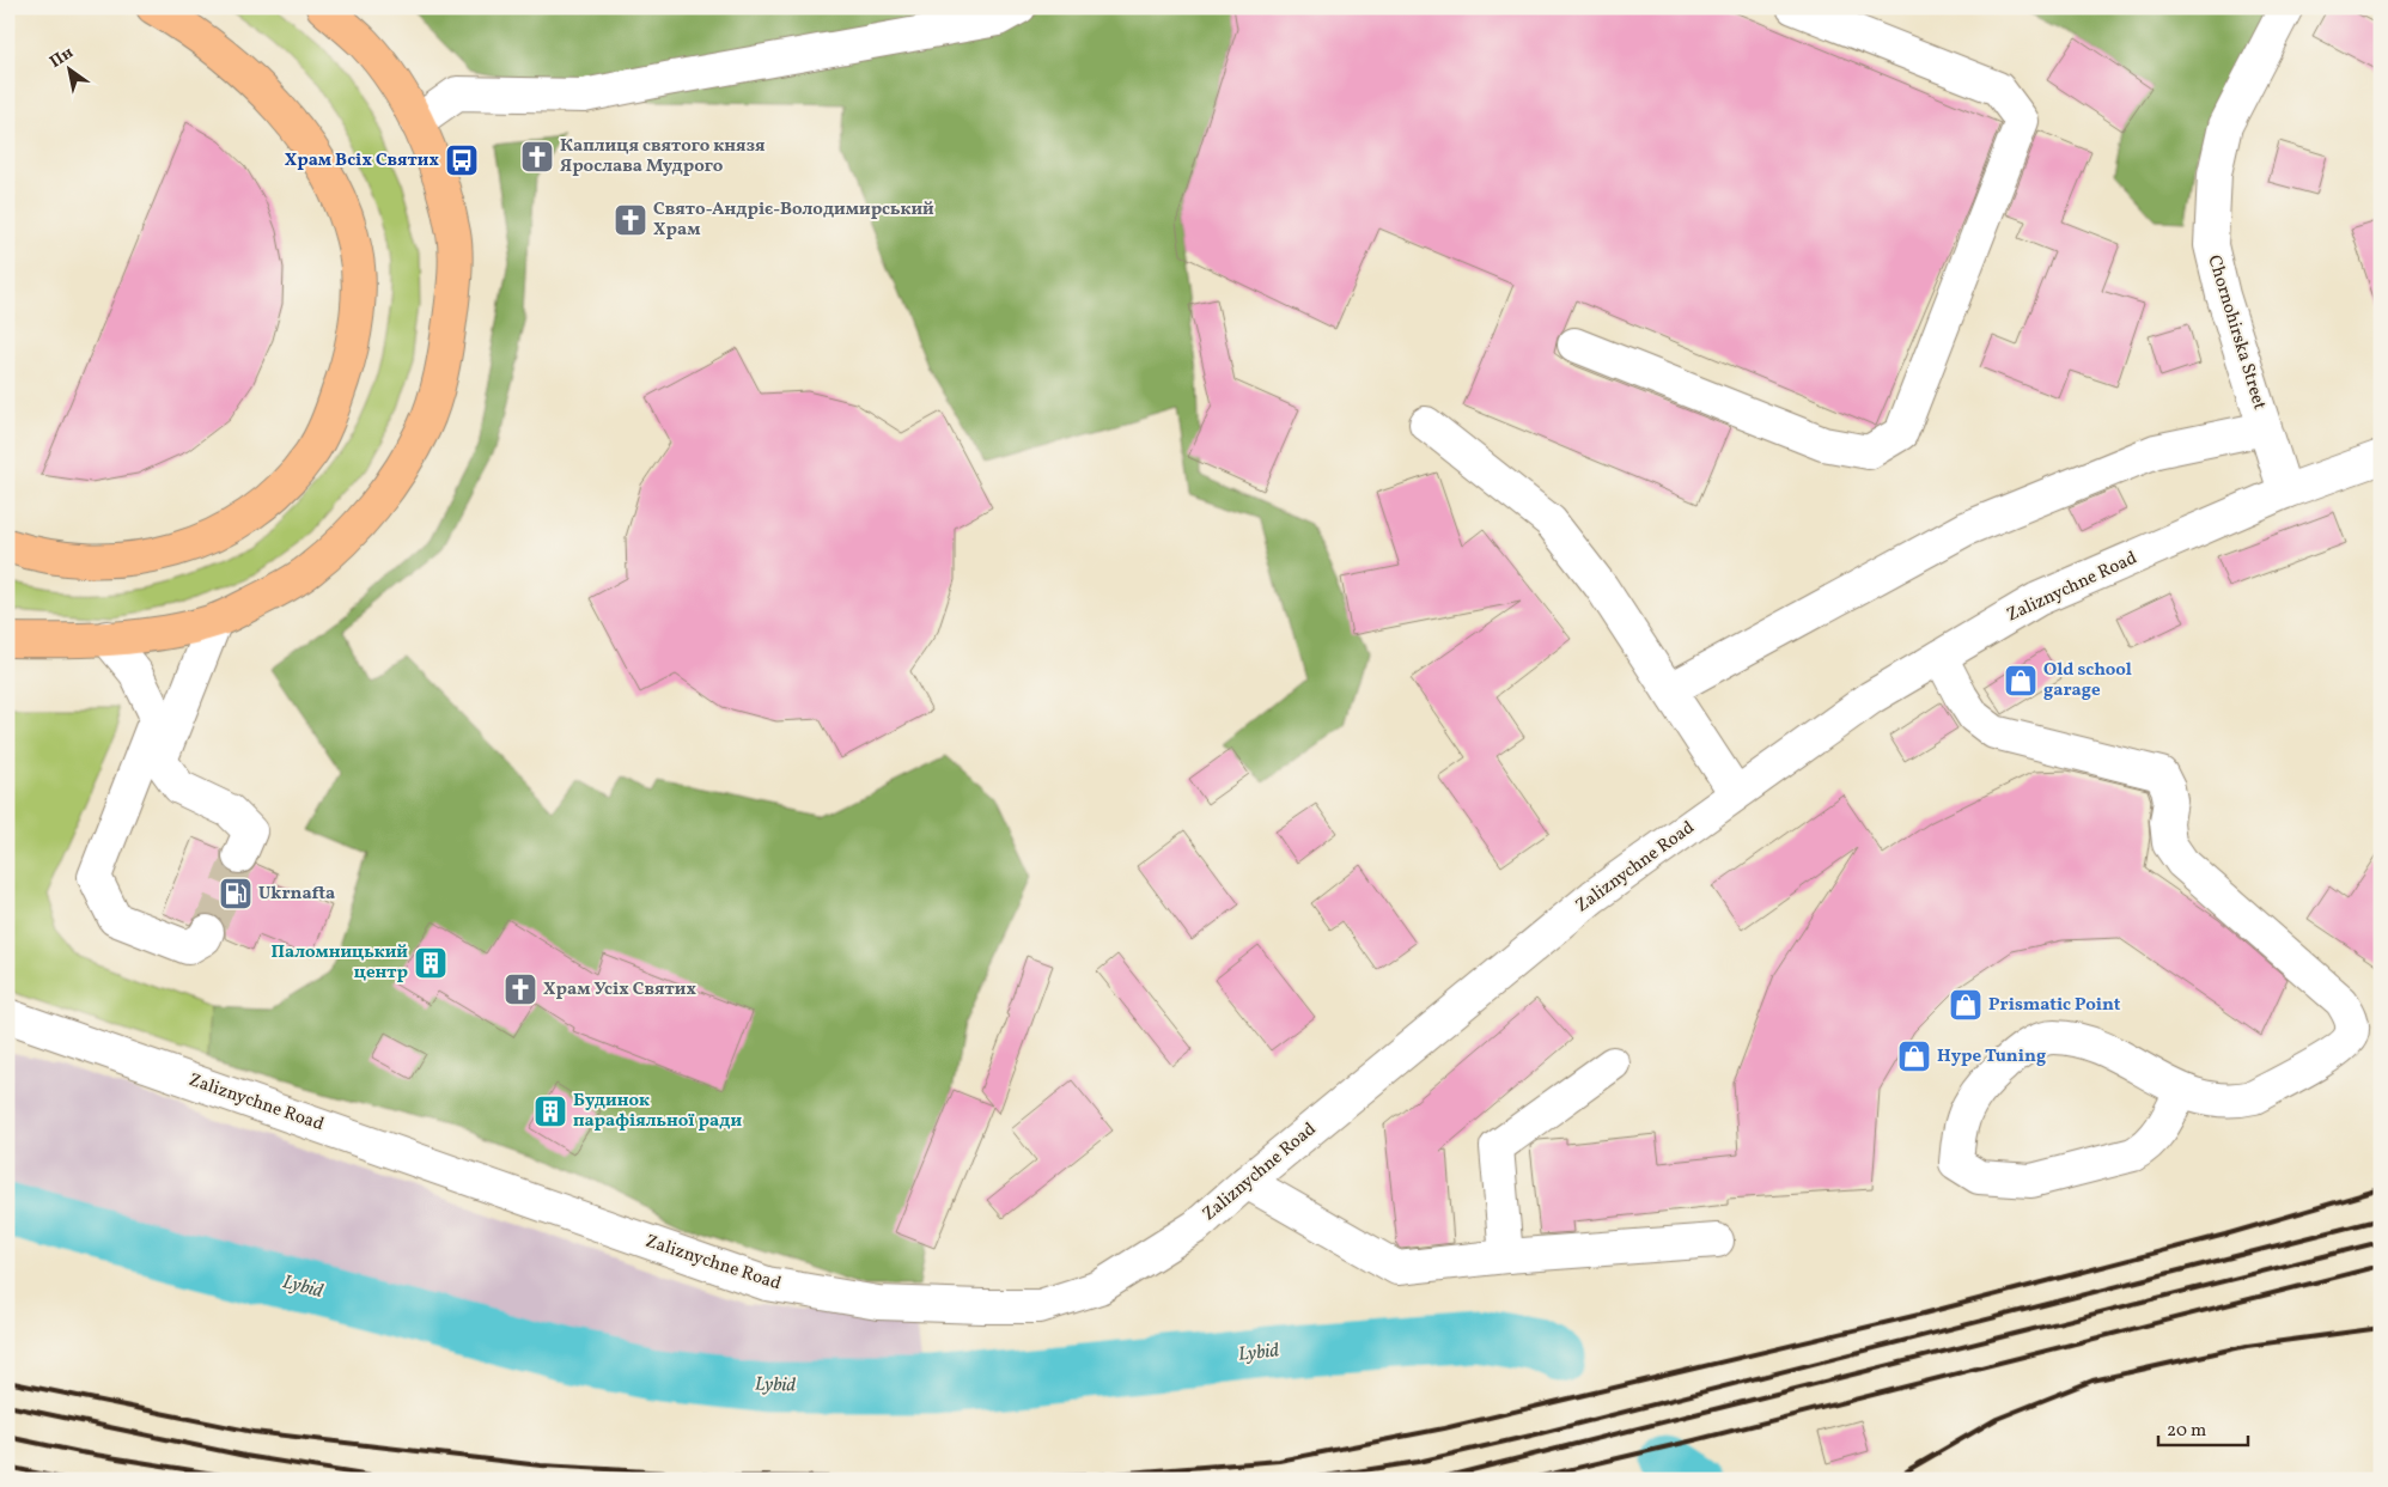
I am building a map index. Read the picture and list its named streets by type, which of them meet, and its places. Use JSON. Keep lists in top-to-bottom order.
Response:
{
  "streets": {
    "street": ["Chornohirska Street", "Zaliznychne Road"]
  },
  "crossings": [
    ["Chornohirska Street", "Zaliznychne Road"]
  ],
  "water": ["Lybid"],
  "places": {
    "church": ["Каплиця святого князя Ярослава Мудрого", "Свято-Андріє-Володимирський Храм", "Храм Усіх Святих"],
    "bus stop": ["Храм Всіх Святих"],
    "shop": ["Old school garage", "Prismatic Point", "Hype Tuning"],
    "fuel station": ["Ukrnafta"],
    "building": ["Паломницький центр", "Будинок парафіяльної ради"]
  },
  "scale_bar": "20 m",
  "north": "top left"
}
